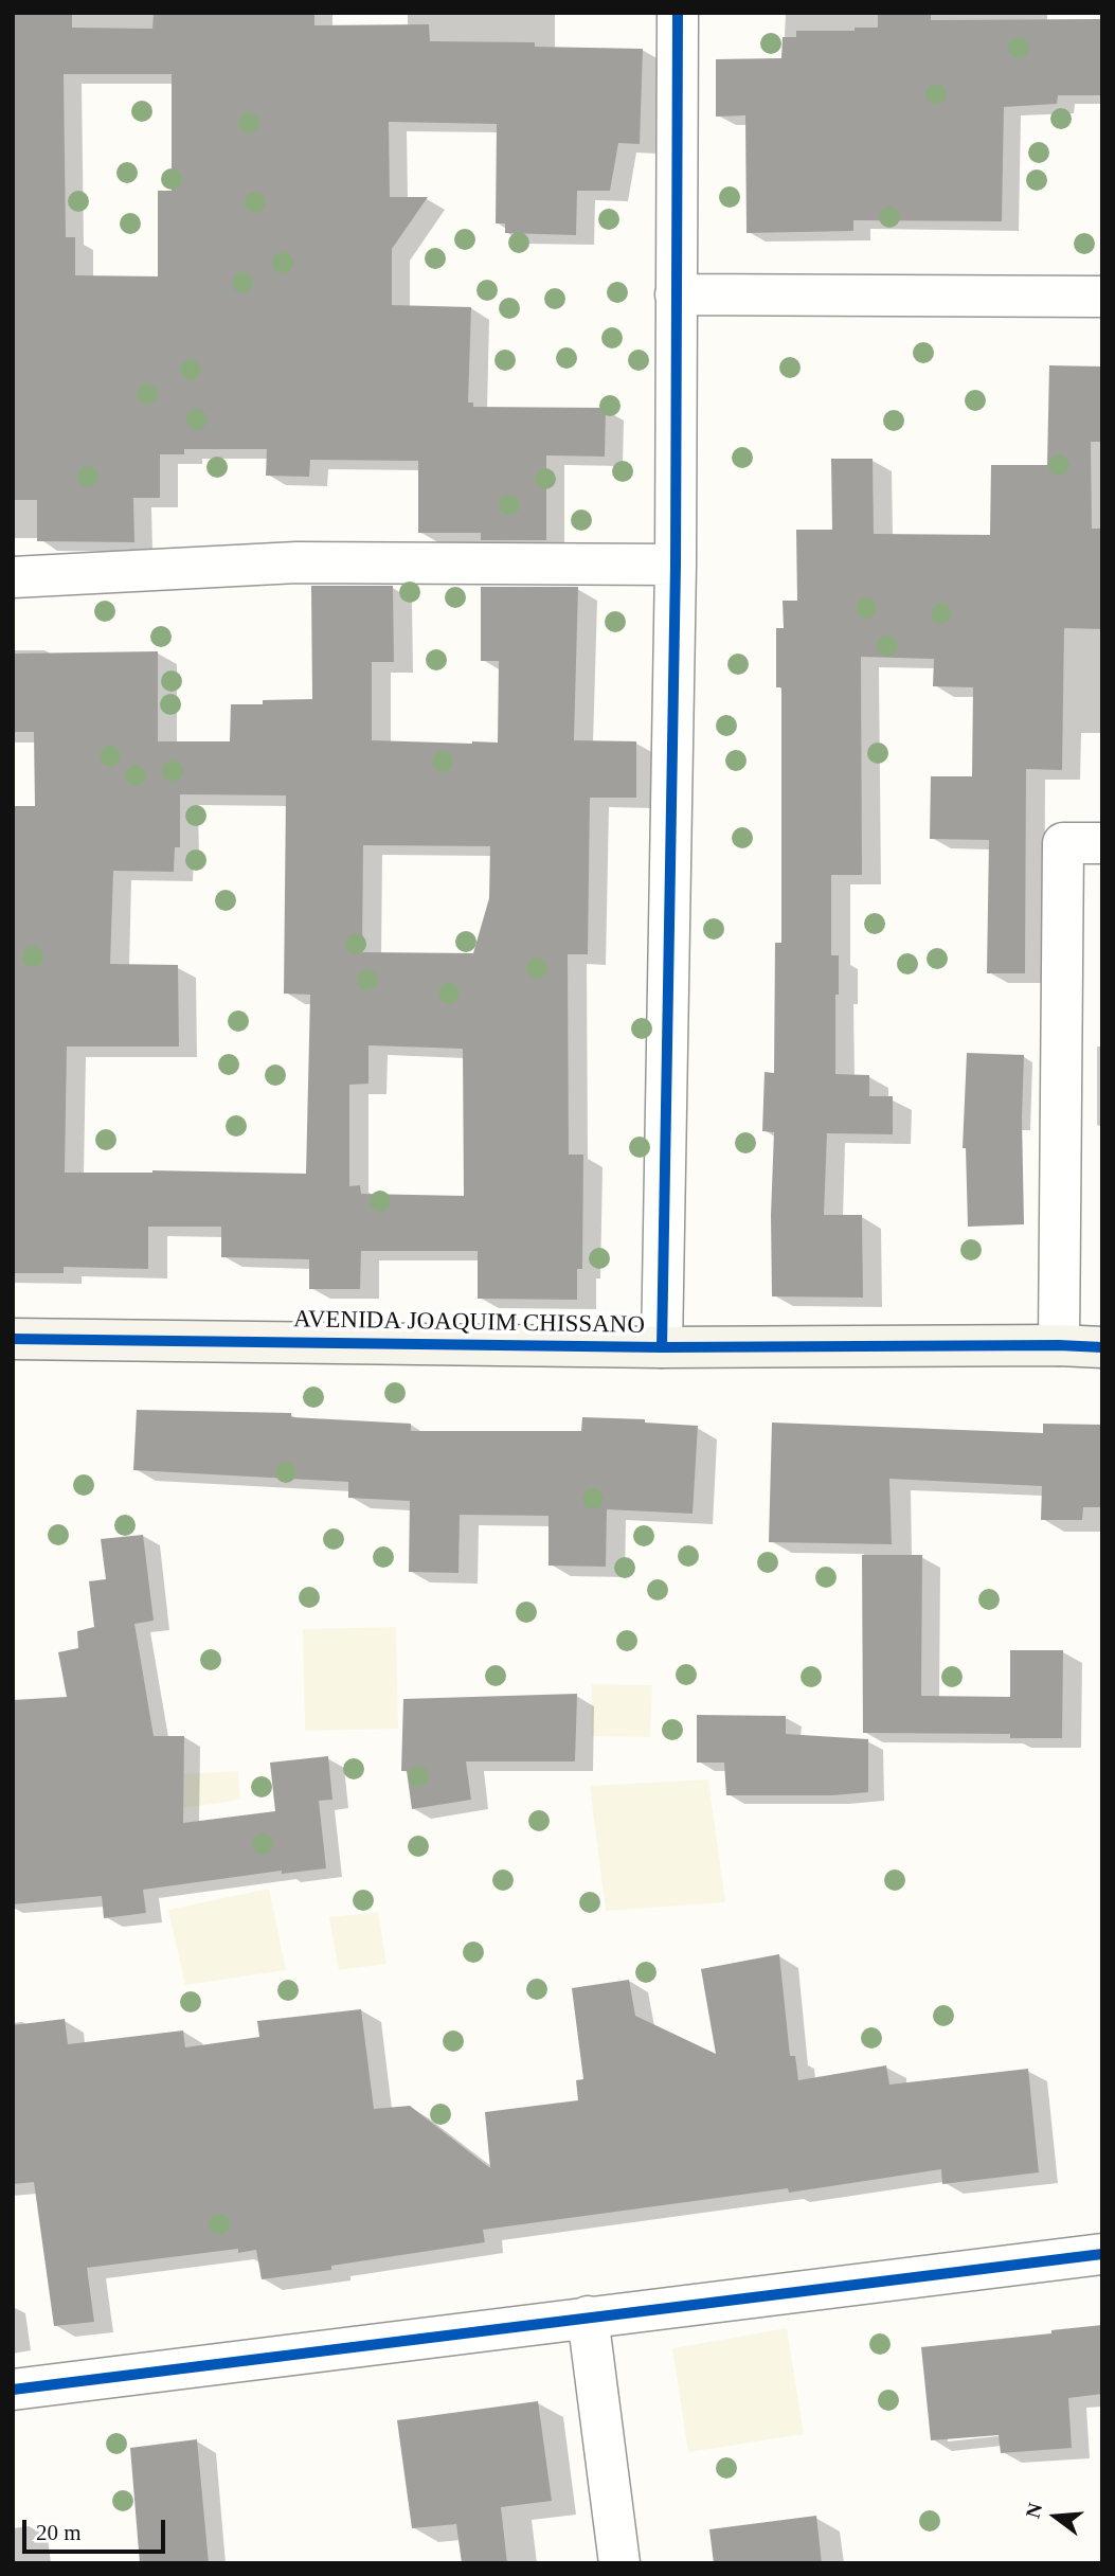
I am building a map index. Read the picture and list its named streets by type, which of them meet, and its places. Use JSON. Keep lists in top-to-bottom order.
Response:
{
  "streets": {
    "street": ["AVENIDA JOAQUIM CHISSANO"]
  },
  "scale_bar": "20 m",
  "north": "left"
}
